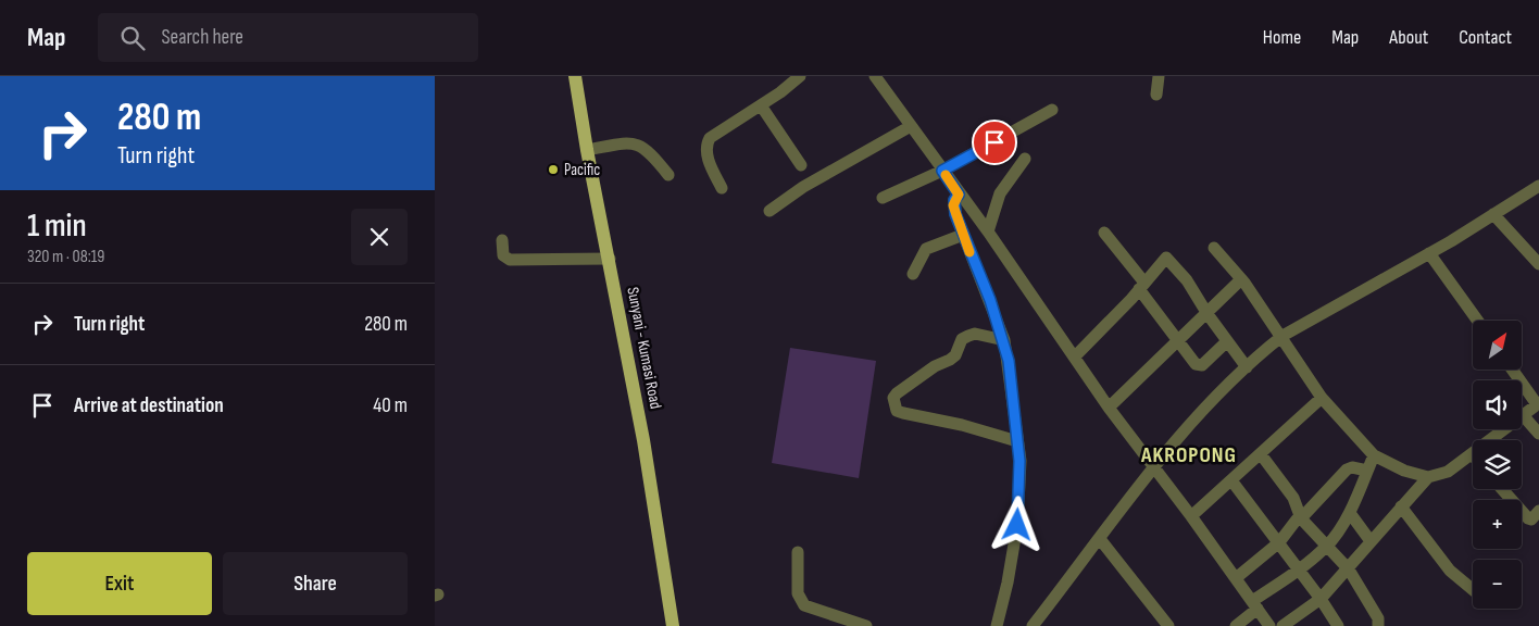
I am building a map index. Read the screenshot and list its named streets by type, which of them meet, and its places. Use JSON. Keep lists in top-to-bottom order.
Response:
{
  "streets": {
    "main road": ["Sunyani - Kumasi Road"]
  },
  "districts": ["AKROPONG"],
  "places": ["Pacific"],
  "north": "top right",
  "page": {
    "header": "Map",
    "search": "Search here",
    "nav": [
      "Home",
      "Map",
      "About",
      "Contact"
    ],
    "turn": ["280 m", "Turn right"],
    "heading": ["1 min", "320 m · 08:19"],
    "list": [
      {
        "name": "Turn right",
        "value": "280 m"
      },
      {
        "name": "Arrive at destination",
        "value": "40 m"
      }
    ],
    "map_buttons": ["+", "−"],
    "buttons": ["Exit", "Share"]
  }
}
